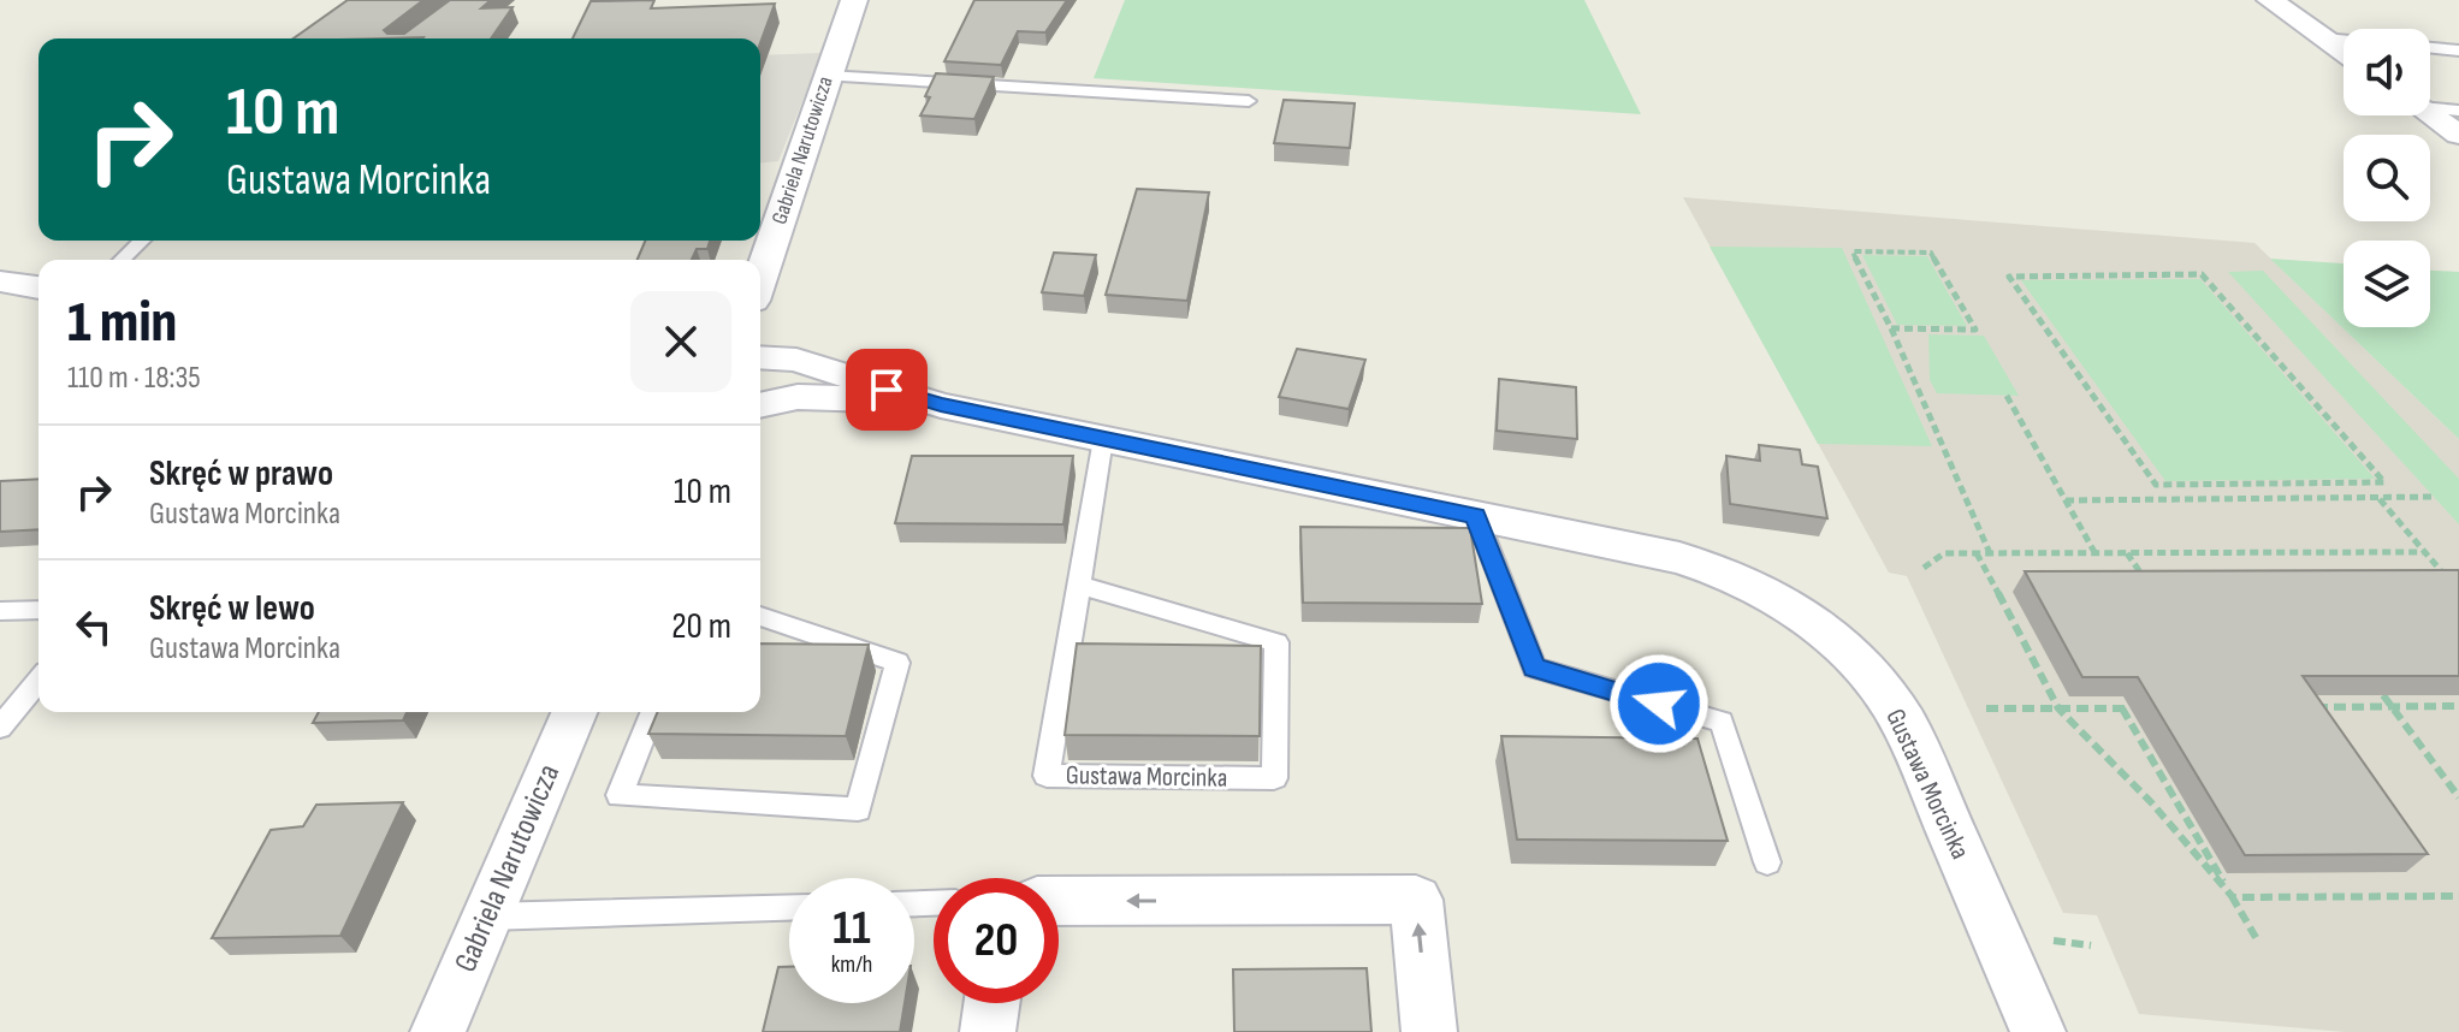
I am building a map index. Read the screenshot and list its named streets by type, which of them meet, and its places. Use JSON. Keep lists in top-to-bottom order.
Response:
{
  "streets": {
    "street": ["Gabriela Narutowicza", "Gustawa Morcinka"]
  },
  "page": {
    "turn": ["10 m", "Gustawa Morcinka"],
    "heading": ["1 min", "110 m · 18:35"],
    "list": [
      {
        "name": "Skręć w prawo",
        "note": "Gustawa Morcinka",
        "value": "10 m"
      },
      {
        "name": "Skręć w lewo",
        "note": "Gustawa Morcinka",
        "value": "20 m"
      }
    ],
    "speed": "11 km/h",
    "limit": "20"
  }
}
